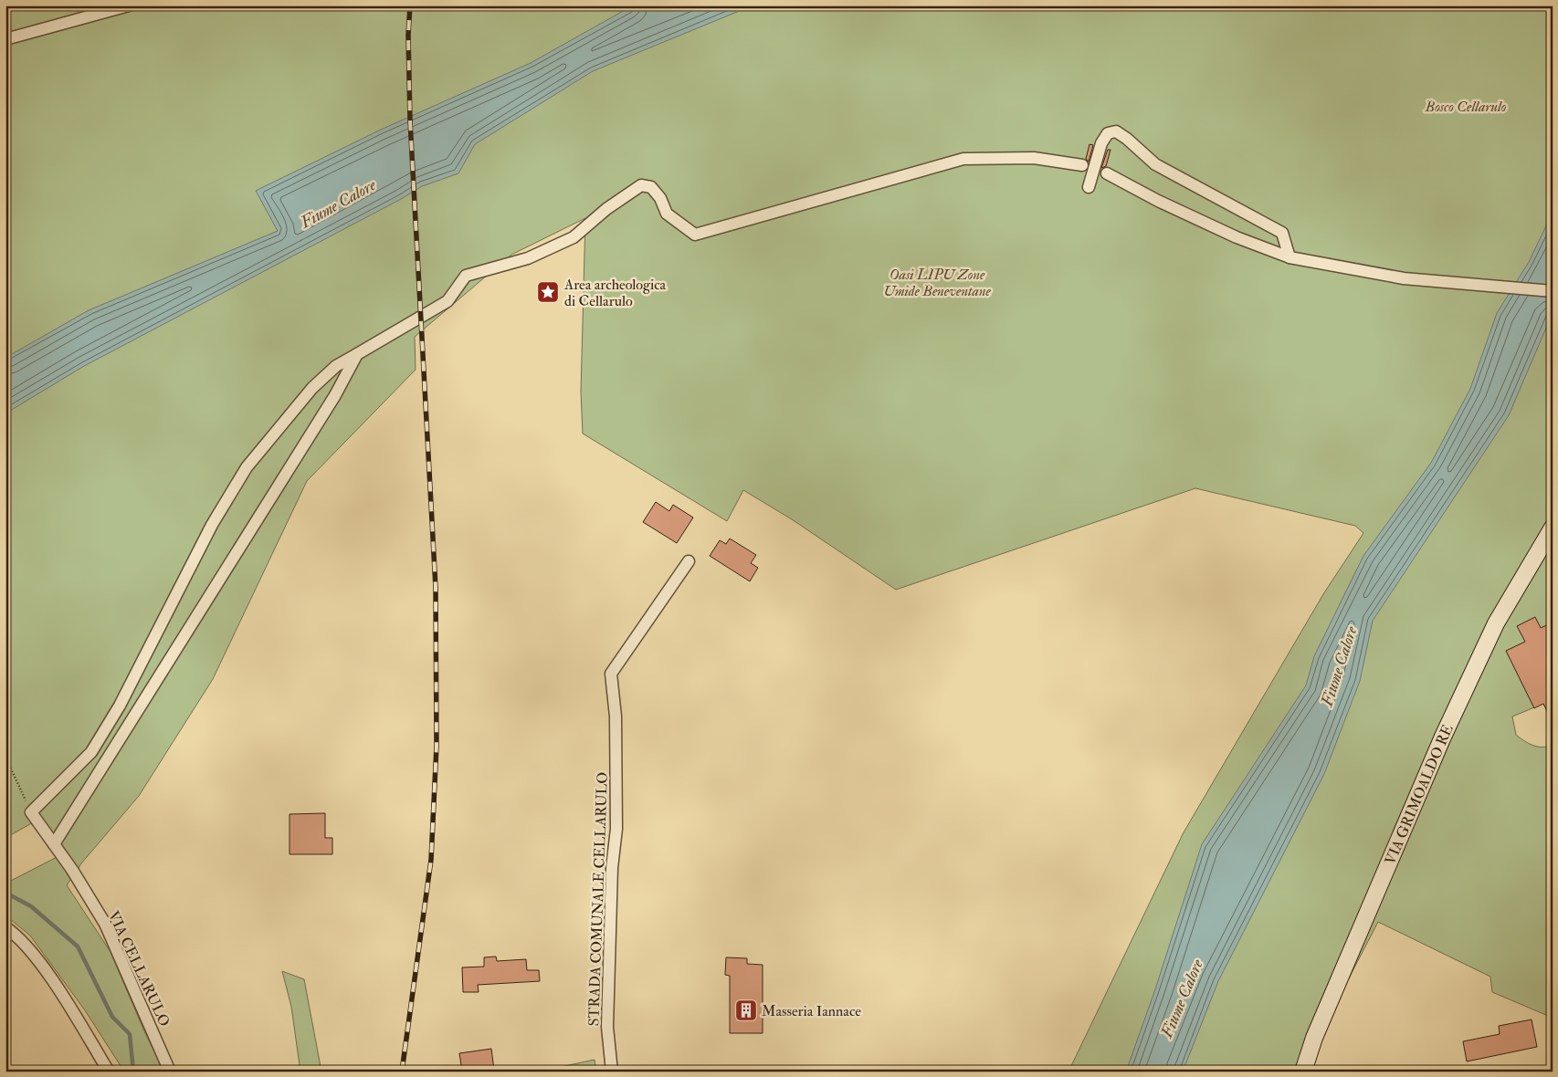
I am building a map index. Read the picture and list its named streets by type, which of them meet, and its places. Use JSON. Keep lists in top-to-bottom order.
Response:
{
  "streets": {
    "main road": ["VIA GRIMOALDO RE"],
    "street": ["STRADA COMUNALE CELLARULO", "VIA CELLARULO"]
  },
  "water": ["Fiume Calore"],
  "parks": ["Bosco Cellarulo", "Oasi LIPU Zone Umide Beneventane"],
  "places": {
    "place": ["Area archeologica di Cellarulo"],
    "building": ["Masseria Iannace"]
  }
}
